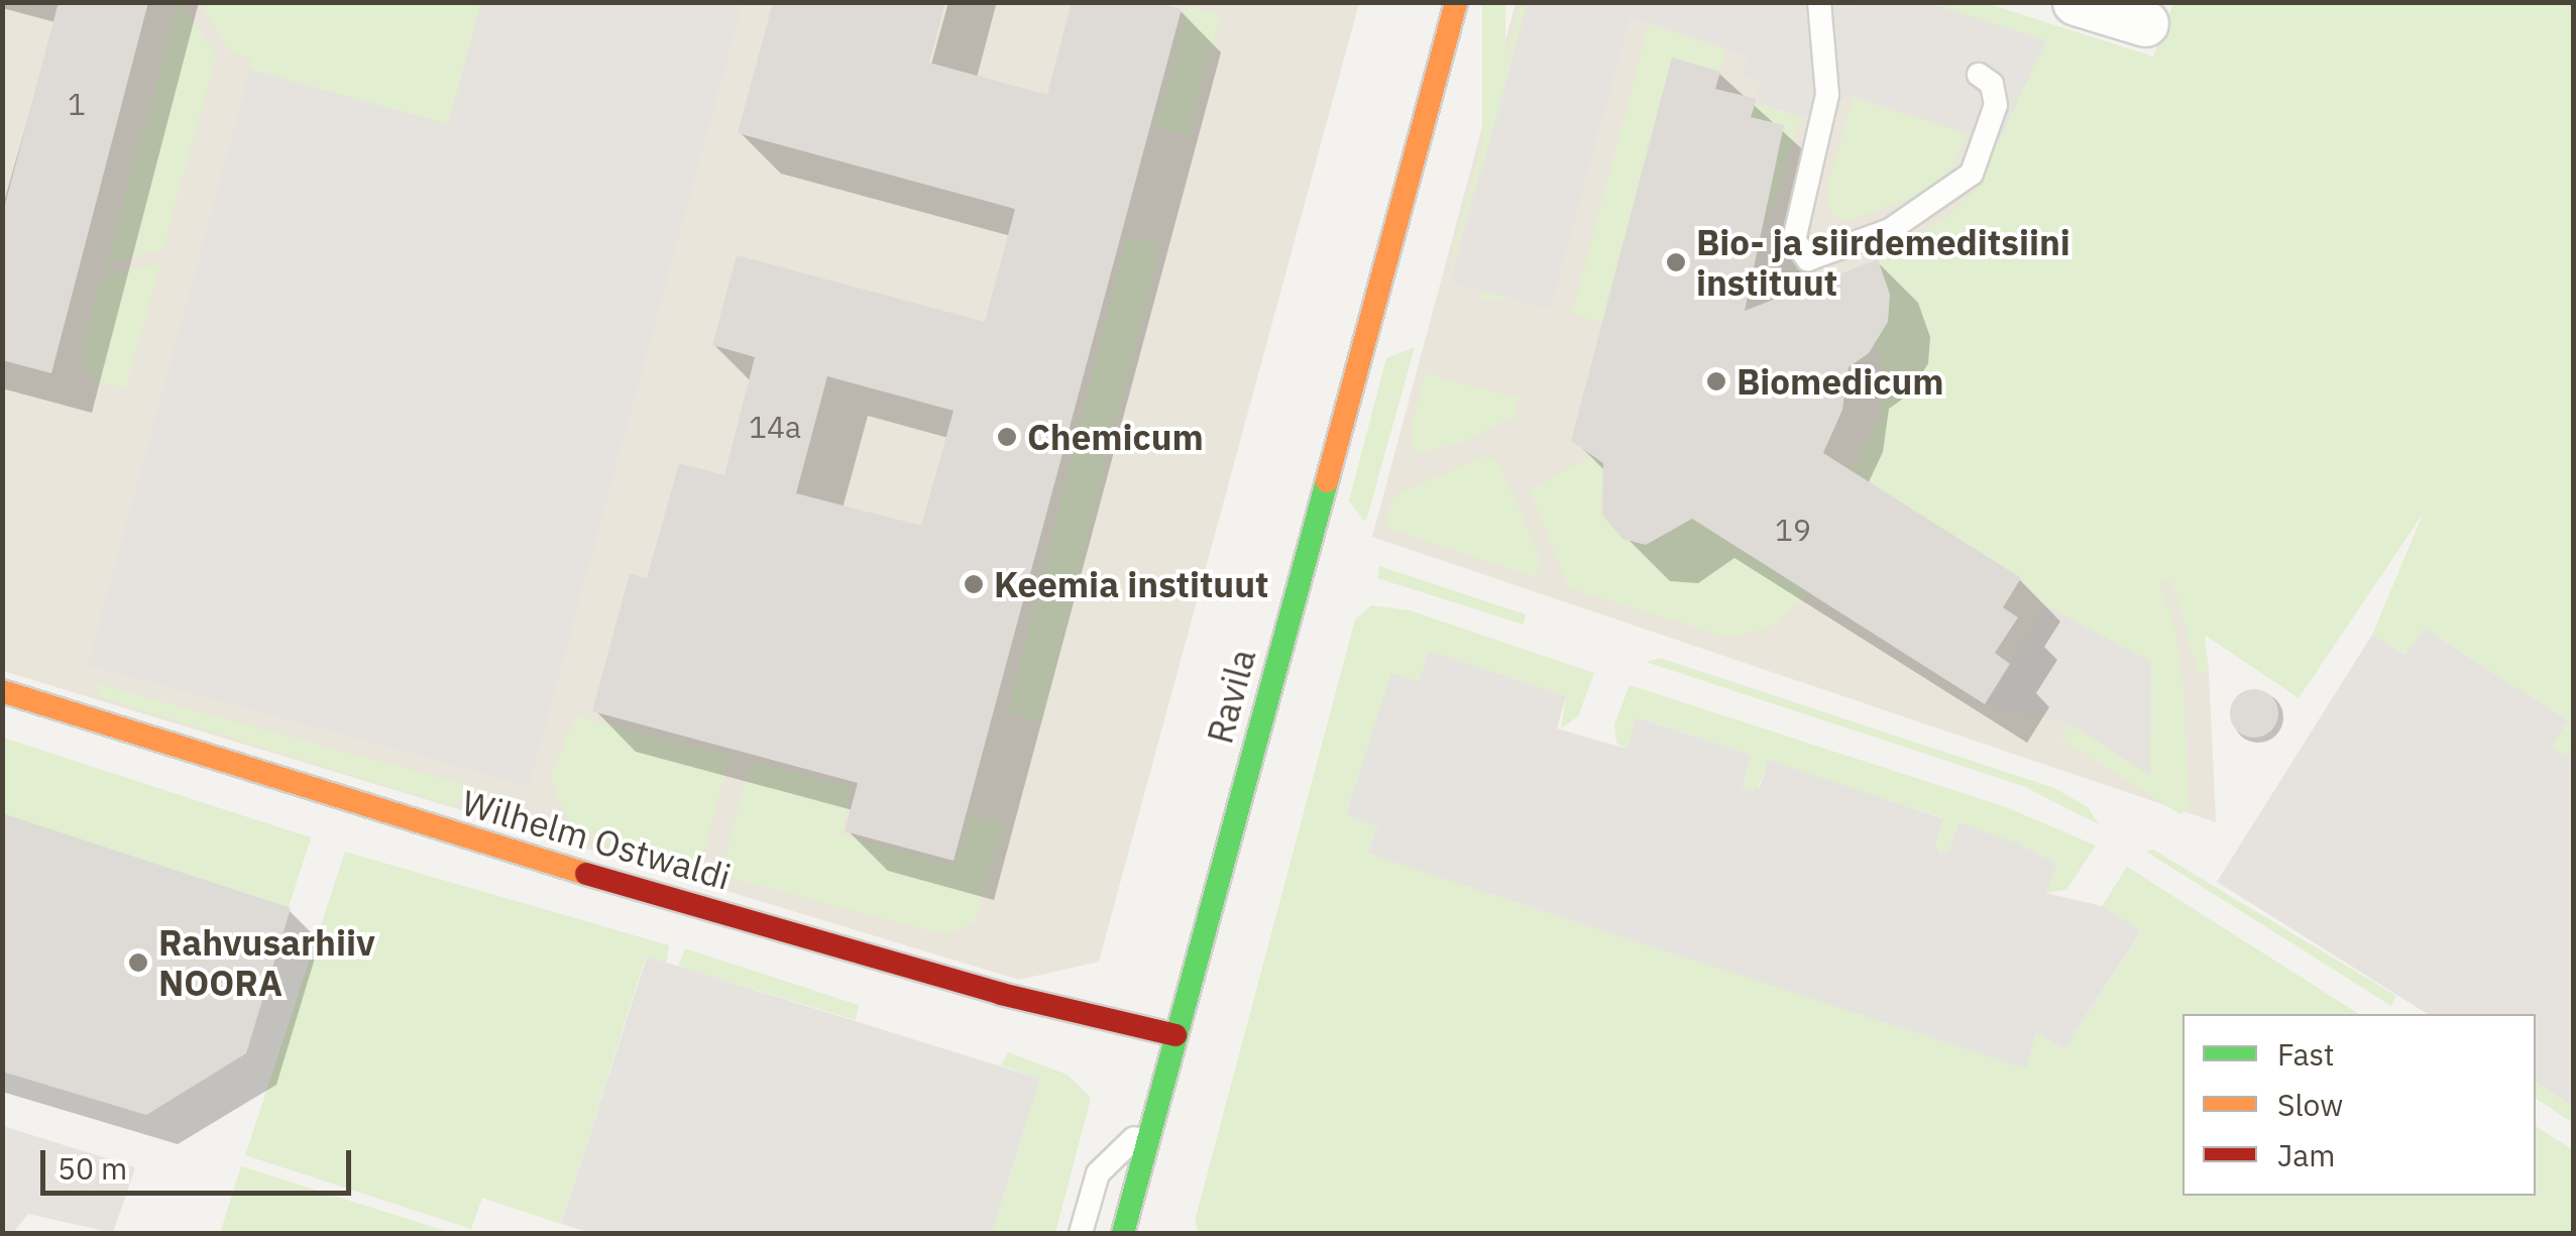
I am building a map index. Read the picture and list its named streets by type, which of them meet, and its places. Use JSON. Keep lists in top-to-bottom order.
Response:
{
  "streets": {
    "street": ["Ravila", "Wilhelm Ostwaldi"]
  },
  "crossings": [
    ["Ravila", "Wilhelm Ostwaldi"]
  ],
  "places": [
    "Bio- ja siirdemeditsiini instituut",
    "Biomedicum",
    "Chemicum",
    "Keemia instituut",
    "Rahvusarhiiv NOORA"
  ],
  "house_numbers": ["1", "14a", "19"],
  "legend": ["Fast", "Slow", "Jam"],
  "scale_bar": "50 m"
}
